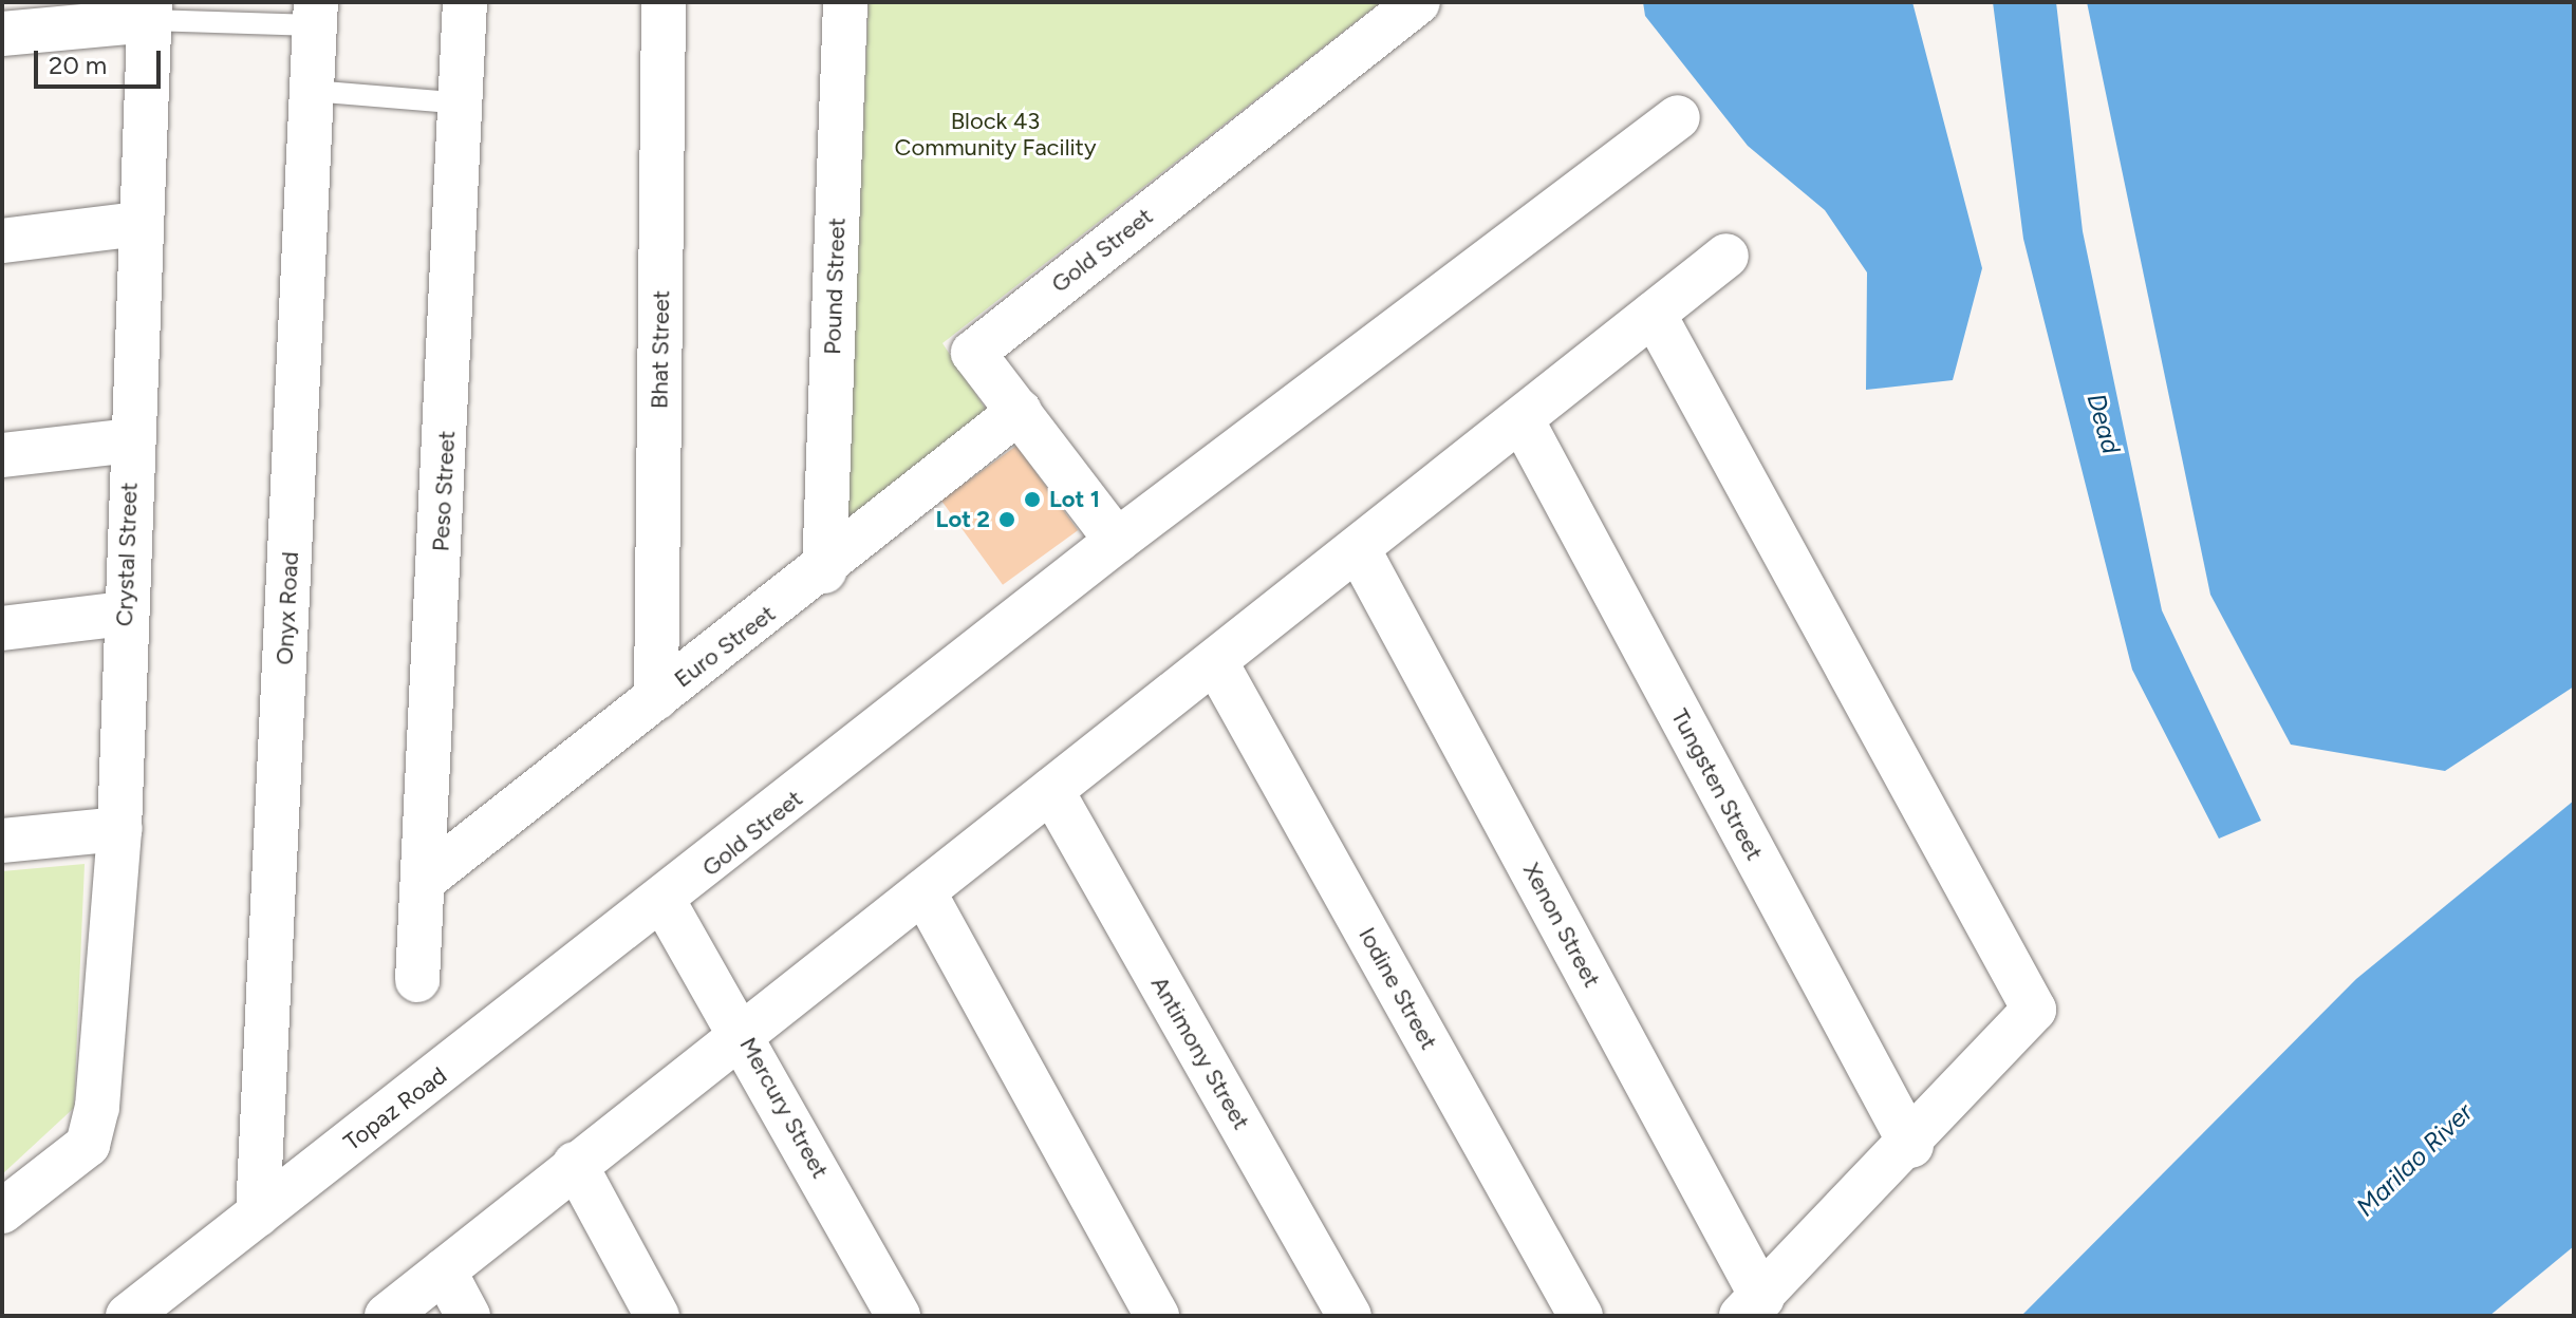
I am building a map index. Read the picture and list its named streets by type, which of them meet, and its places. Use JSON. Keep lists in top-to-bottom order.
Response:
{
  "streets": {
    "street": [
      "Gold Street",
      "Pound Street",
      "Bhat Street",
      "Peso Street",
      "Crystal Street",
      "Onyx Road",
      "Euro Street",
      "Tungsten Street",
      "Xenon Street",
      "Iodine Street",
      "Antimony Street",
      "Mercury Street",
      "Topaz Road"
    ]
  },
  "crossings": [
    ["Gold Street", "Euro Street"],
    ["Gold Street", "Mercury Street"],
    ["Gold Street", "Topaz Road"],
    ["Pound Street", "Euro Street"],
    ["Bhat Street", "Euro Street"],
    ["Peso Street", "Euro Street"],
    ["Onyx Road", "Topaz Road"],
    ["Mercury Street", "Topaz Road"]
  ],
  "water": ["Dead", "Marilao River"],
  "parks": ["Block 43 Community Facility"],
  "places": ["Lot 1", "Lot 2"],
  "scale_bar": "20 m"
}
